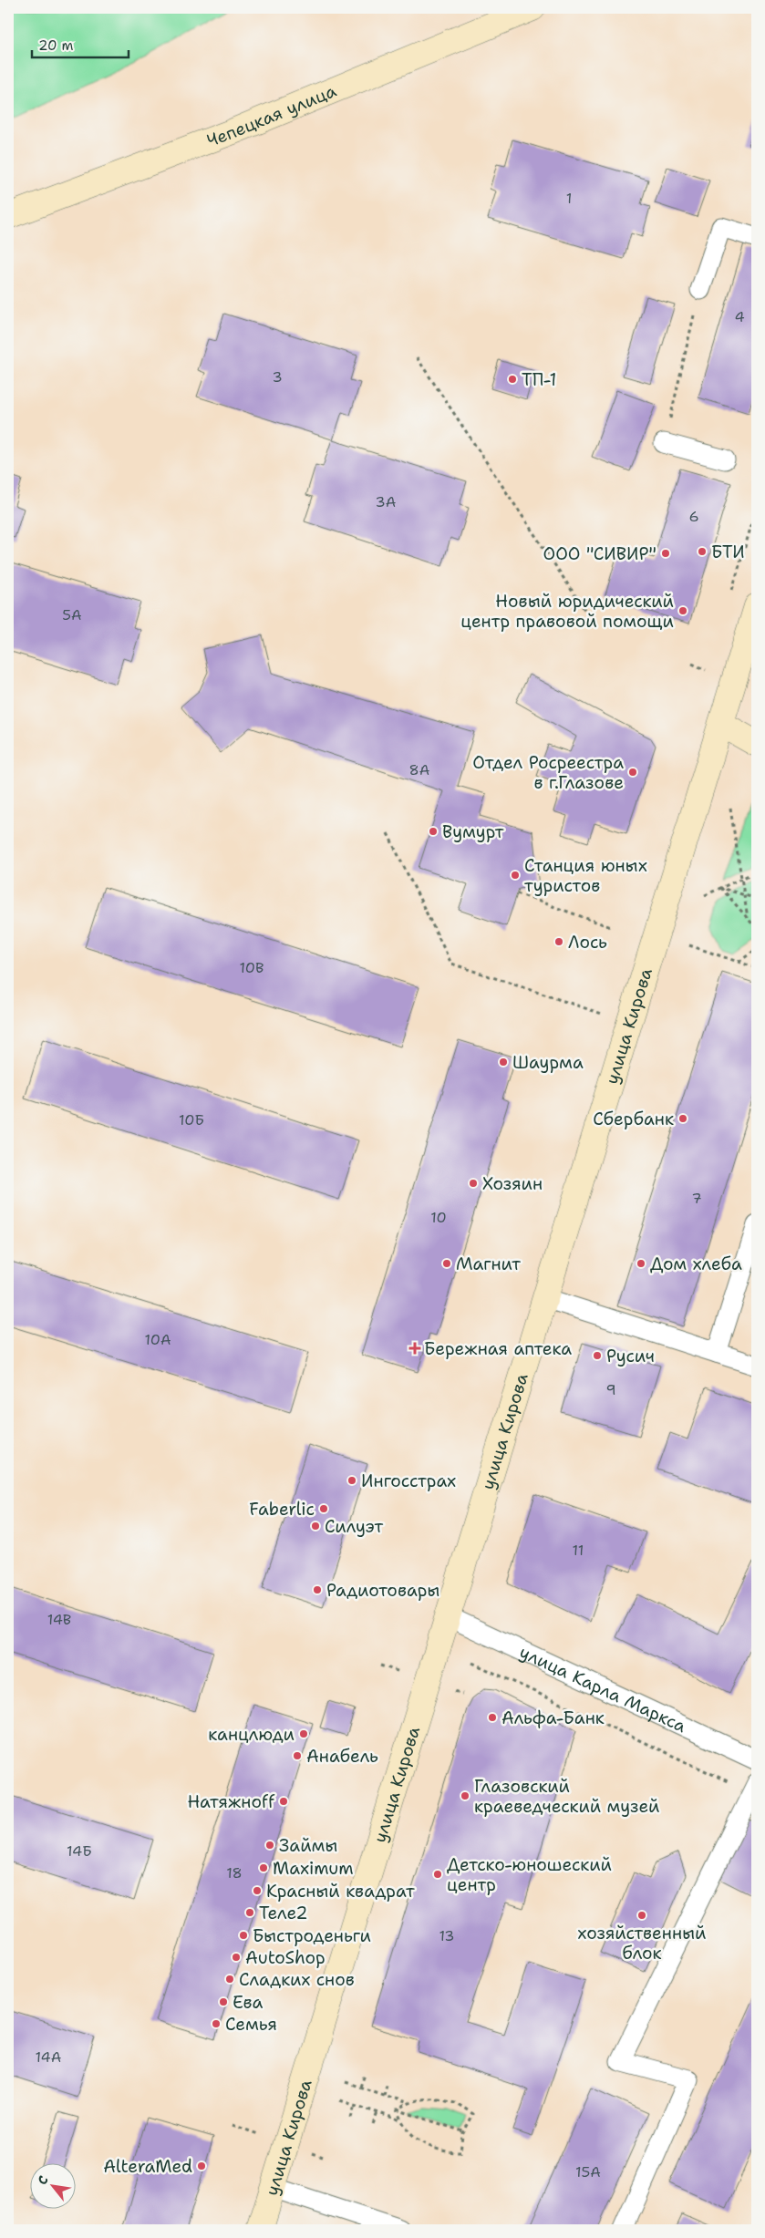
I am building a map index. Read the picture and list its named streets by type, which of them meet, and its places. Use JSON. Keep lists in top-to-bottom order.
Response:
{
  "streets": {
    "main road": ["Чепецкая улица", "улица Кирова"],
    "lane": ["улица Карла Маркса"]
  },
  "crossings": [
    ["улица Кирова", "улица Карла Маркса"]
  ],
  "places": {
    "other": [
      "ТП-1",
      "БТИ",
      "ООО \"СИВИР\"",
      "Новый юридический центр правовой помощи",
      "Отдел Росреестра в г.Глазове",
      "Вумурт",
      "Станция юных туристов",
      "Лось",
      "Шаурма",
      "Сбербанк",
      "Хозяин",
      "Магнит",
      "Дом хлеба",
      "Русич",
      "Ингосстрах",
      "Faberlic",
      "Силуэт",
      "Радиотовары",
      "Альфа-Банк",
      "канцлюди",
      "Анабель",
      "Глазовский краеведческий музей",
      "Натяжноff",
      "Займы",
      "Maximum",
      "Детско-юношеский центр",
      "Красный квадрат",
      "Теле2",
      "хозяйственный блок",
      "Быстроденьги",
      "AutoShop",
      "Сладких снов",
      "Ева",
      "Семья",
      "AlteraMed"
    ],
    "health": ["Бережная аптека"]
  },
  "house_numbers": [
    "1",
    "4",
    "3",
    "3А",
    "6",
    "5А",
    "8А",
    "10В",
    "10Б",
    "7",
    "10",
    "10А",
    "9",
    "11",
    "14В",
    "14Б",
    "18",
    "13",
    "14А",
    "15А"
  ],
  "scale_bar": "20 m",
  "north": "top left"
}
